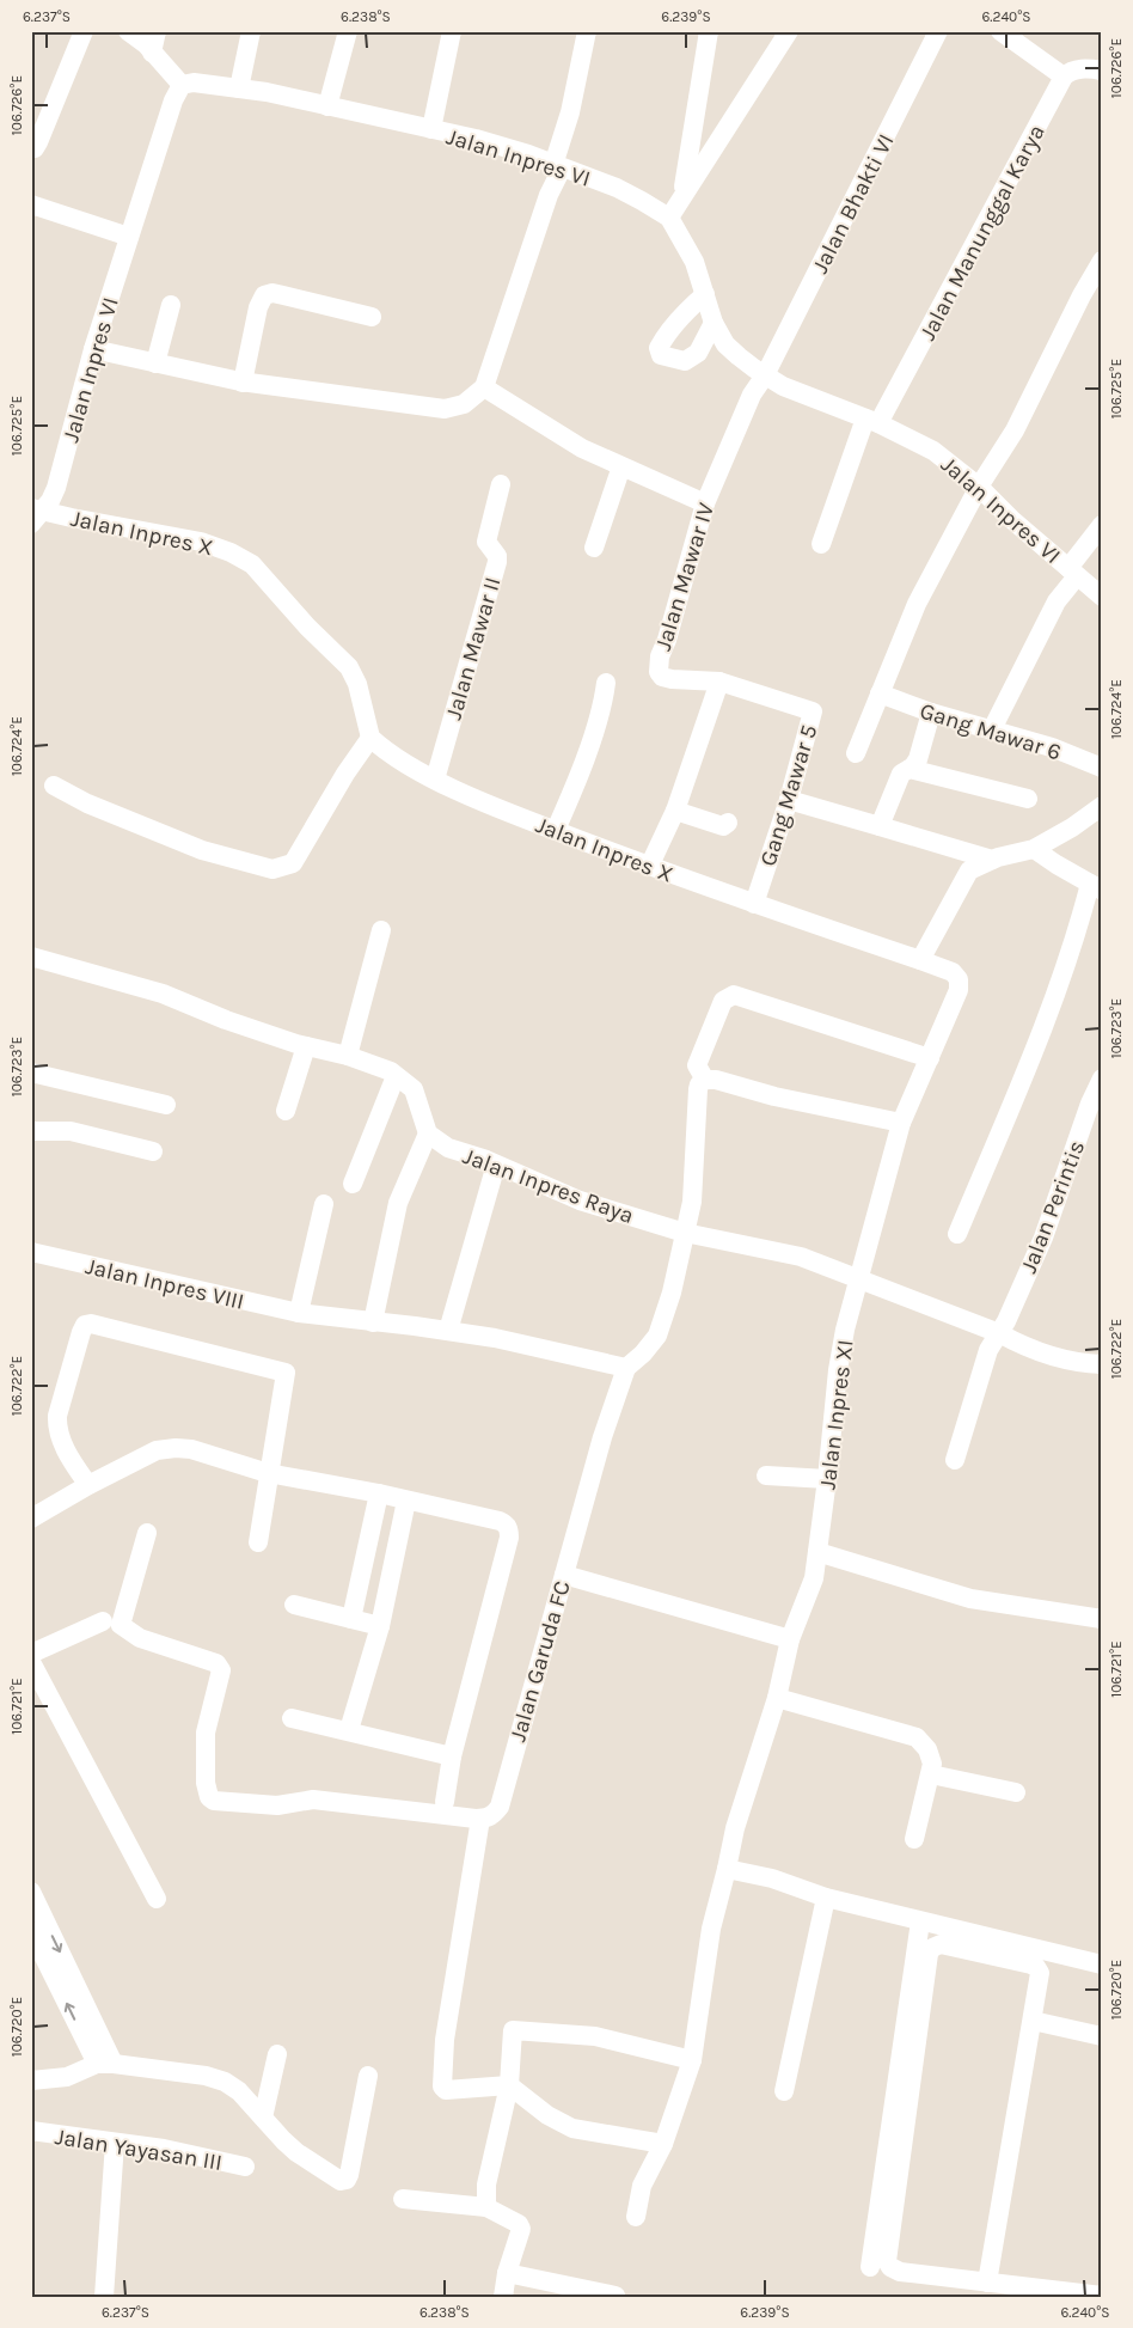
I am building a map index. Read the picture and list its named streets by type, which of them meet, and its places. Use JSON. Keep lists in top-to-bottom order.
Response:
{
  "streets": {
    "street": [
      "Jalan Inpres VI",
      "Jalan Bhakti VI",
      "Jalan Manunggal Karya",
      "Jalan Inpres X",
      "Jalan Mawar IV",
      "Jalan Mawar II",
      "Gang Mawar 6",
      "Gang Mawar 5",
      "Jalan Inpres Raya",
      "Jalan Perintis",
      "Jalan Inpres VIII",
      "Jalan Inpres XI",
      "Jalan Garuda FC",
      "Jalan Yayasan III"
    ]
  },
  "crossings": [
    ["Jalan Inpres VI", "Jalan Bhakti VI"],
    ["Jalan Inpres VI", "Jalan Manunggal Karya"],
    ["Jalan Inpres VI", "Jalan Inpres X"],
    ["Jalan Inpres VI", "Jalan Mawar IV"],
    ["Jalan Bhakti VI", "Jalan Mawar IV"],
    ["Jalan Inpres X", "Jalan Mawar II"],
    ["Jalan Inpres X", "Gang Mawar 5"],
    ["Jalan Inpres X", "Jalan Inpres Raya"],
    ["Jalan Inpres X", "Jalan Inpres XI"],
    ["Jalan Mawar IV", "Gang Mawar 5"],
    ["Jalan Inpres Raya", "Jalan Perintis"],
    ["Jalan Inpres Raya", "Jalan Inpres XI"],
    ["Jalan Inpres Raya", "Jalan Garuda FC"],
    ["Jalan Inpres VIII", "Jalan Garuda FC"]
  ],
  "coordinates": [
    "6.237°S",
    "6.238°S",
    "6.239°S",
    "6.240°S",
    "106.726°E",
    "106.725°E",
    "106.724°E",
    "106.723°E",
    "106.722°E",
    "106.721°E",
    "106.720°E"
  ]
}
